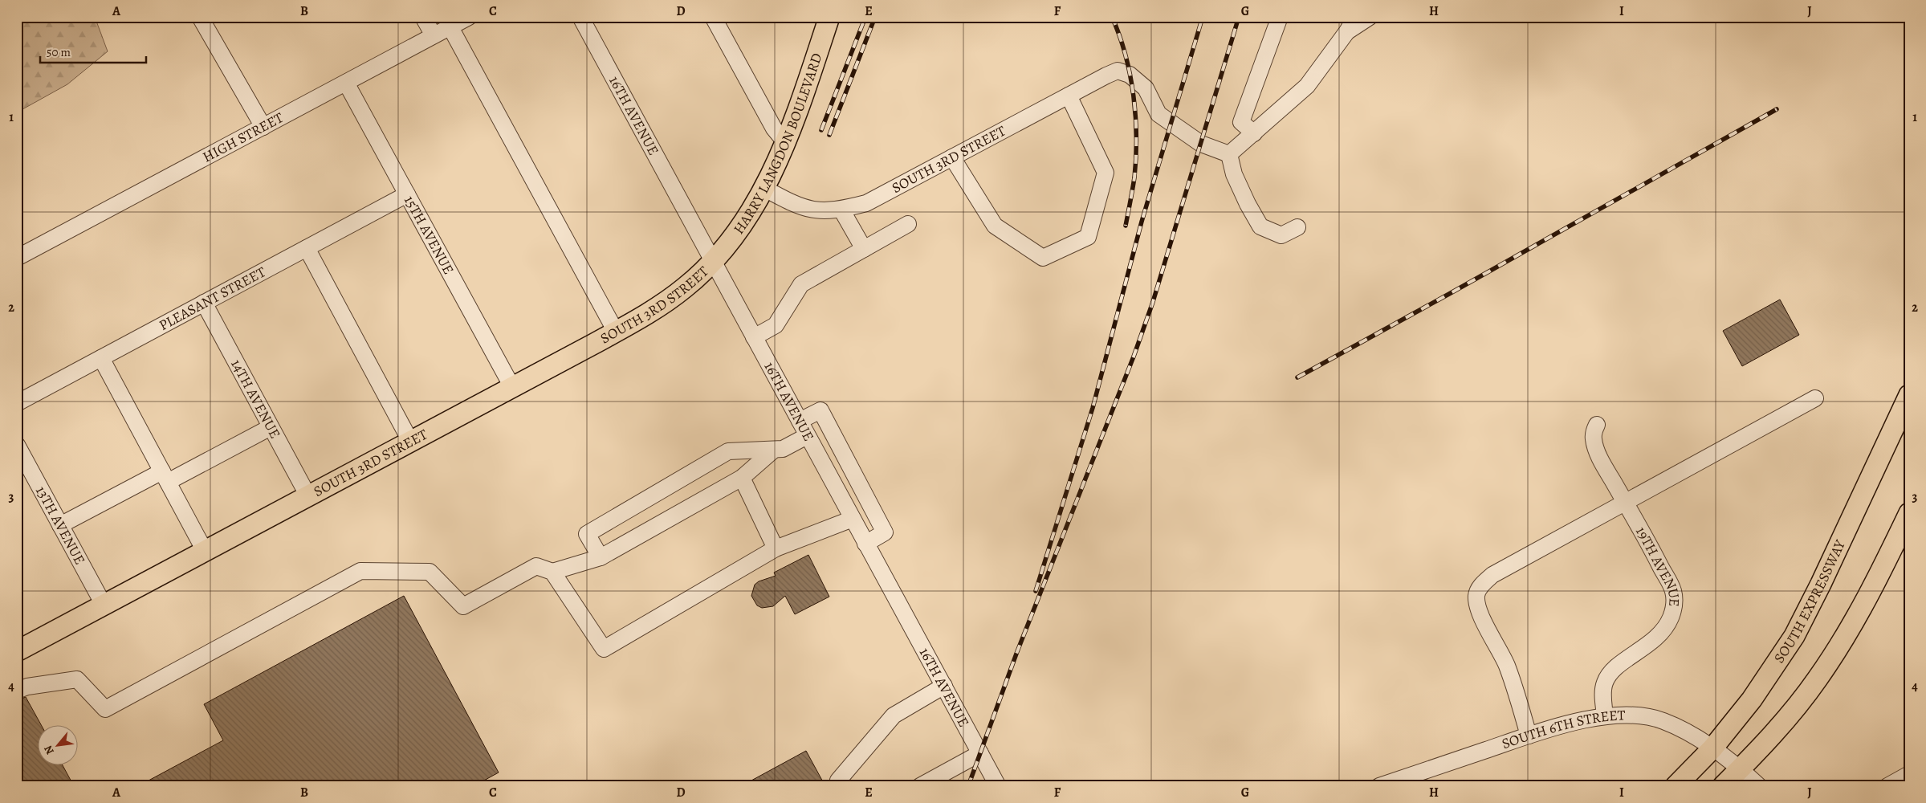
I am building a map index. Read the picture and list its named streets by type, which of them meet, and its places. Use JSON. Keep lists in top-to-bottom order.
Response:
{
  "streets": {
    "main road": ["HARRY LANGDON BOULEVARD", "SOUTH 3RD STREET", "SOUTH EXPRESSWAY"],
    "street": [
      "16TH AVENUE",
      "HIGH STREET",
      "15TH AVENUE",
      "PLEASANT STREET",
      "14TH AVENUE",
      "13TH AVENUE",
      "19TH AVENUE",
      "SOUTH 6TH STREET"
    ]
  },
  "crossings": [
    ["16TH AVENUE", "HARRY LANGDON BOULEVARD"],
    ["16TH AVENUE", "SOUTH 3RD STREET"],
    ["HIGH STREET", "15TH AVENUE"],
    ["HARRY LANGDON BOULEVARD", "SOUTH 3RD STREET"],
    ["SOUTH 3RD STREET", "15TH AVENUE"],
    ["SOUTH 3RD STREET", "14TH AVENUE"],
    ["SOUTH 3RD STREET", "13TH AVENUE"],
    ["15TH AVENUE", "PLEASANT STREET"],
    ["PLEASANT STREET", "14TH AVENUE"],
    ["19TH AVENUE", "SOUTH 6TH STREET"],
    ["SOUTH EXPRESSWAY", "SOUTH 6TH STREET"]
  ],
  "scale_bar": "50 m",
  "north": "bottom left",
  "grid": {
    "columns": [
      "A",
      "B",
      "C",
      "D",
      "E",
      "F",
      "G",
      "H",
      "I",
      "J"
    ],
    "rows": [
      "1",
      "2",
      "3",
      "4"
    ]
  }
}
